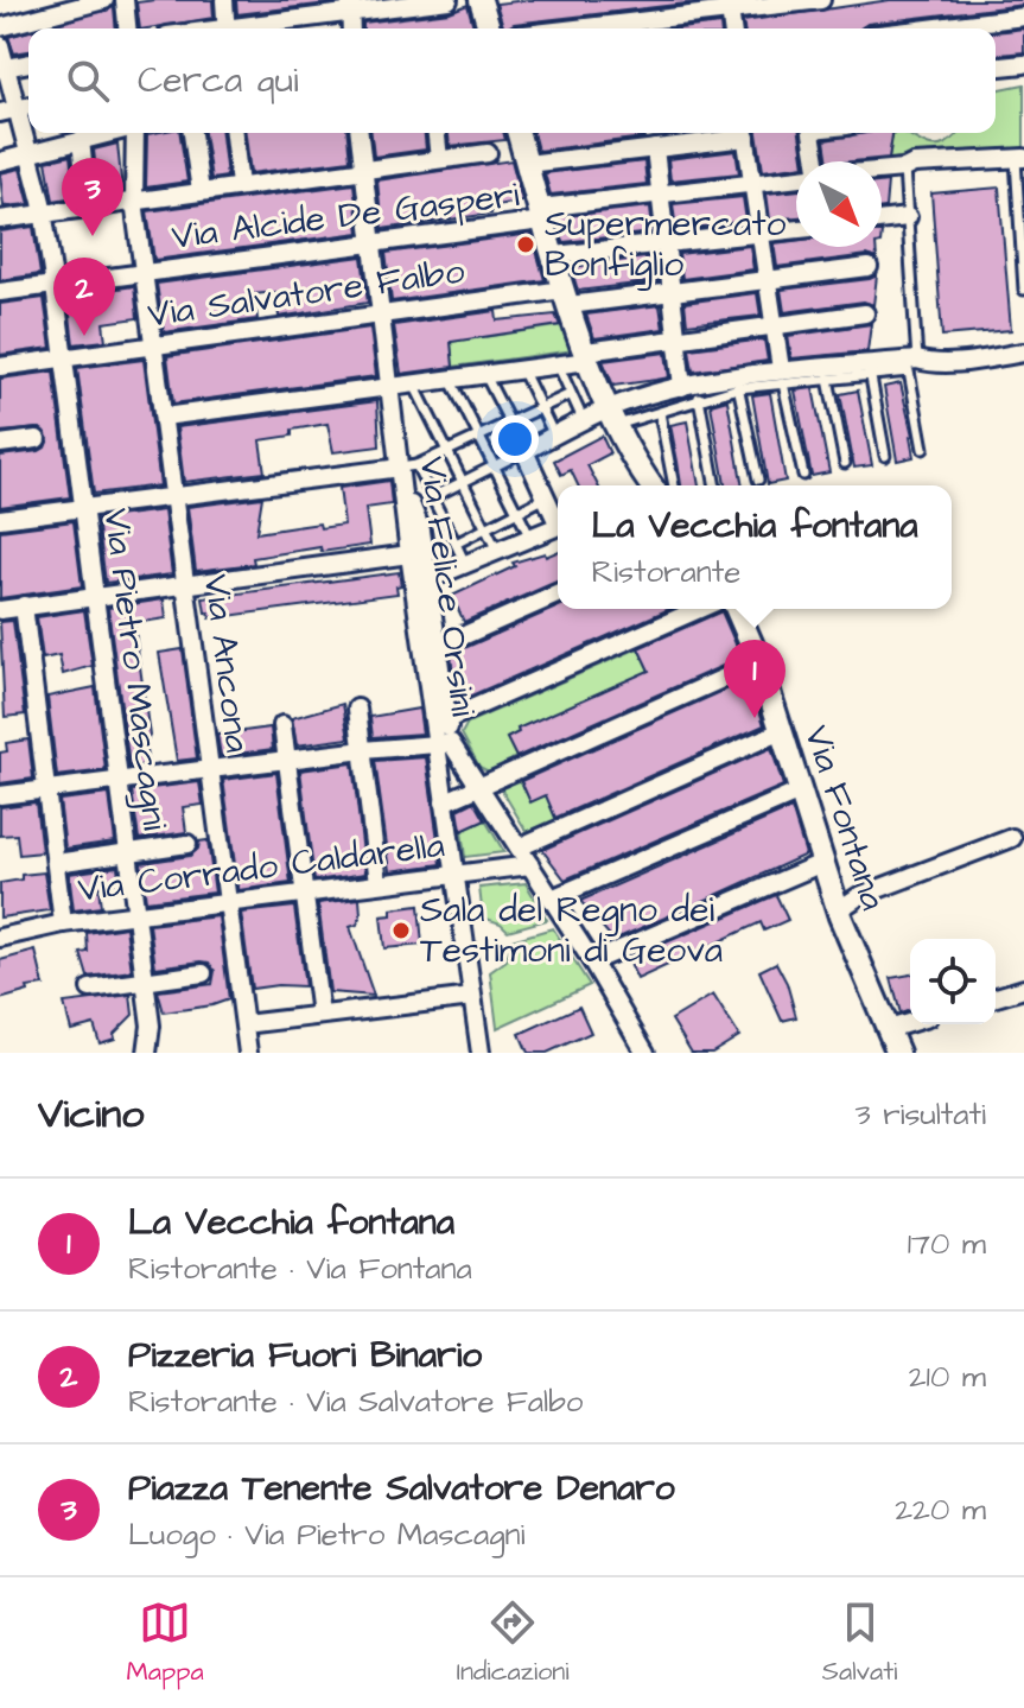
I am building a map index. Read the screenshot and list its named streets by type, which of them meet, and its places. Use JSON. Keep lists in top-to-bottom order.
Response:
{
  "streets": {
    "street": [
      "Via Alcide De Gasperi",
      "Via Salvatore Falbo",
      "Via Felice Orsini",
      "Via Ancona",
      "Via Pietro Mascagni",
      "Via Fontana",
      "Via Corrado Caldarella"
    ]
  },
  "crossings": [
    ["Via Alcide De Gasperi", "Via Felice Orsini"],
    ["Via Alcide De Gasperi", "Via Ancona"],
    ["Via Alcide De Gasperi", "Via Pietro Mascagni"],
    ["Via Salvatore Falbo", "Via Felice Orsini"],
    ["Via Salvatore Falbo", "Via Ancona"],
    ["Via Salvatore Falbo", "Via Pietro Mascagni"],
    ["Via Felice Orsini", "Via Corrado Caldarella"],
    ["Via Ancona", "Via Corrado Caldarella"],
    ["Via Pietro Mascagni", "Via Corrado Caldarella"]
  ],
  "places": ["Supermercato Bonfiglio", "Sala del Regno dei Testimoni di Geova"],
  "north": "bottom right",
  "page": {
    "search": "Cerca qui",
    "pins": ["3", "2", "1"],
    "popup": ["La Vecchia fontana", "Ristorante"],
    "heading": ["Vicino", "3 risultati"],
    "list": [
      {
        "mark": "1",
        "name": "La Vecchia fontana",
        "note": "Ristorante · Via Fontana",
        "value": "170 m"
      },
      {
        "mark": "2",
        "name": "Pizzeria Fuori Binario",
        "note": "Ristorante · Via Salvatore Falbo",
        "value": "210 m"
      },
      {
        "mark": "3",
        "name": "Piazza Tenente Salvatore Denaro",
        "note": "Luogo · Via Pietro Mascagni",
        "value": "220 m"
      }
    ],
    "nav": ["Mappa", "Indicazioni", "Salvati"]
  }
}
